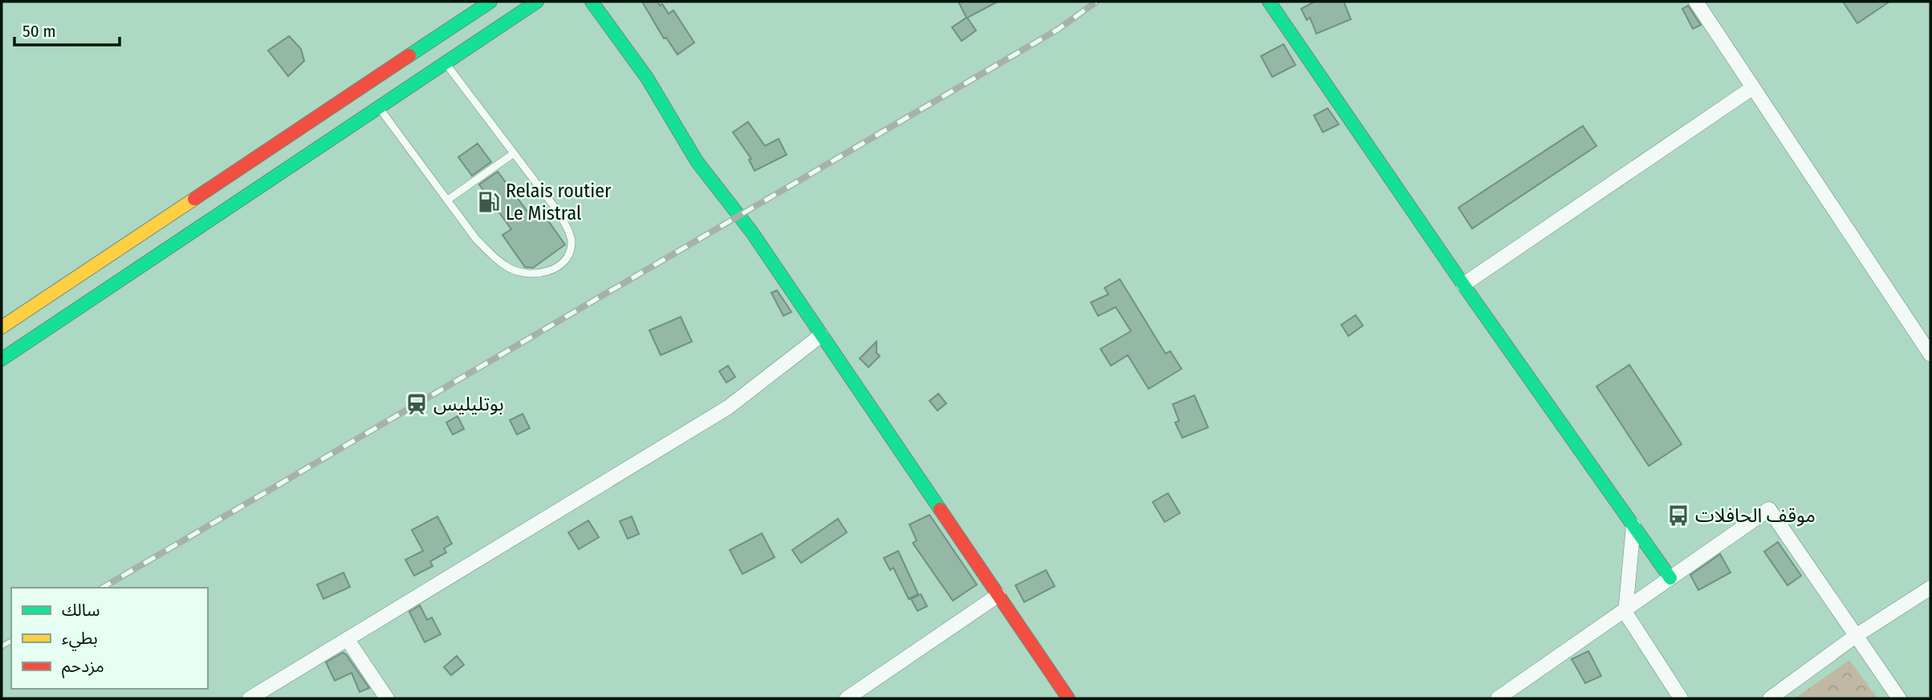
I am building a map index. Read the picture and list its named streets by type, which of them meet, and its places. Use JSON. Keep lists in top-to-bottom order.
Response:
{
  "places": {
    "fuel station": ["Relais routier Le Mistral"],
    "station": ["بوتليليس"],
    "bus stop": ["موقف الحافلات"]
  },
  "legend": ["سالك", "بطيء", "مزدحم"],
  "scale_bar": "50 m"
}
